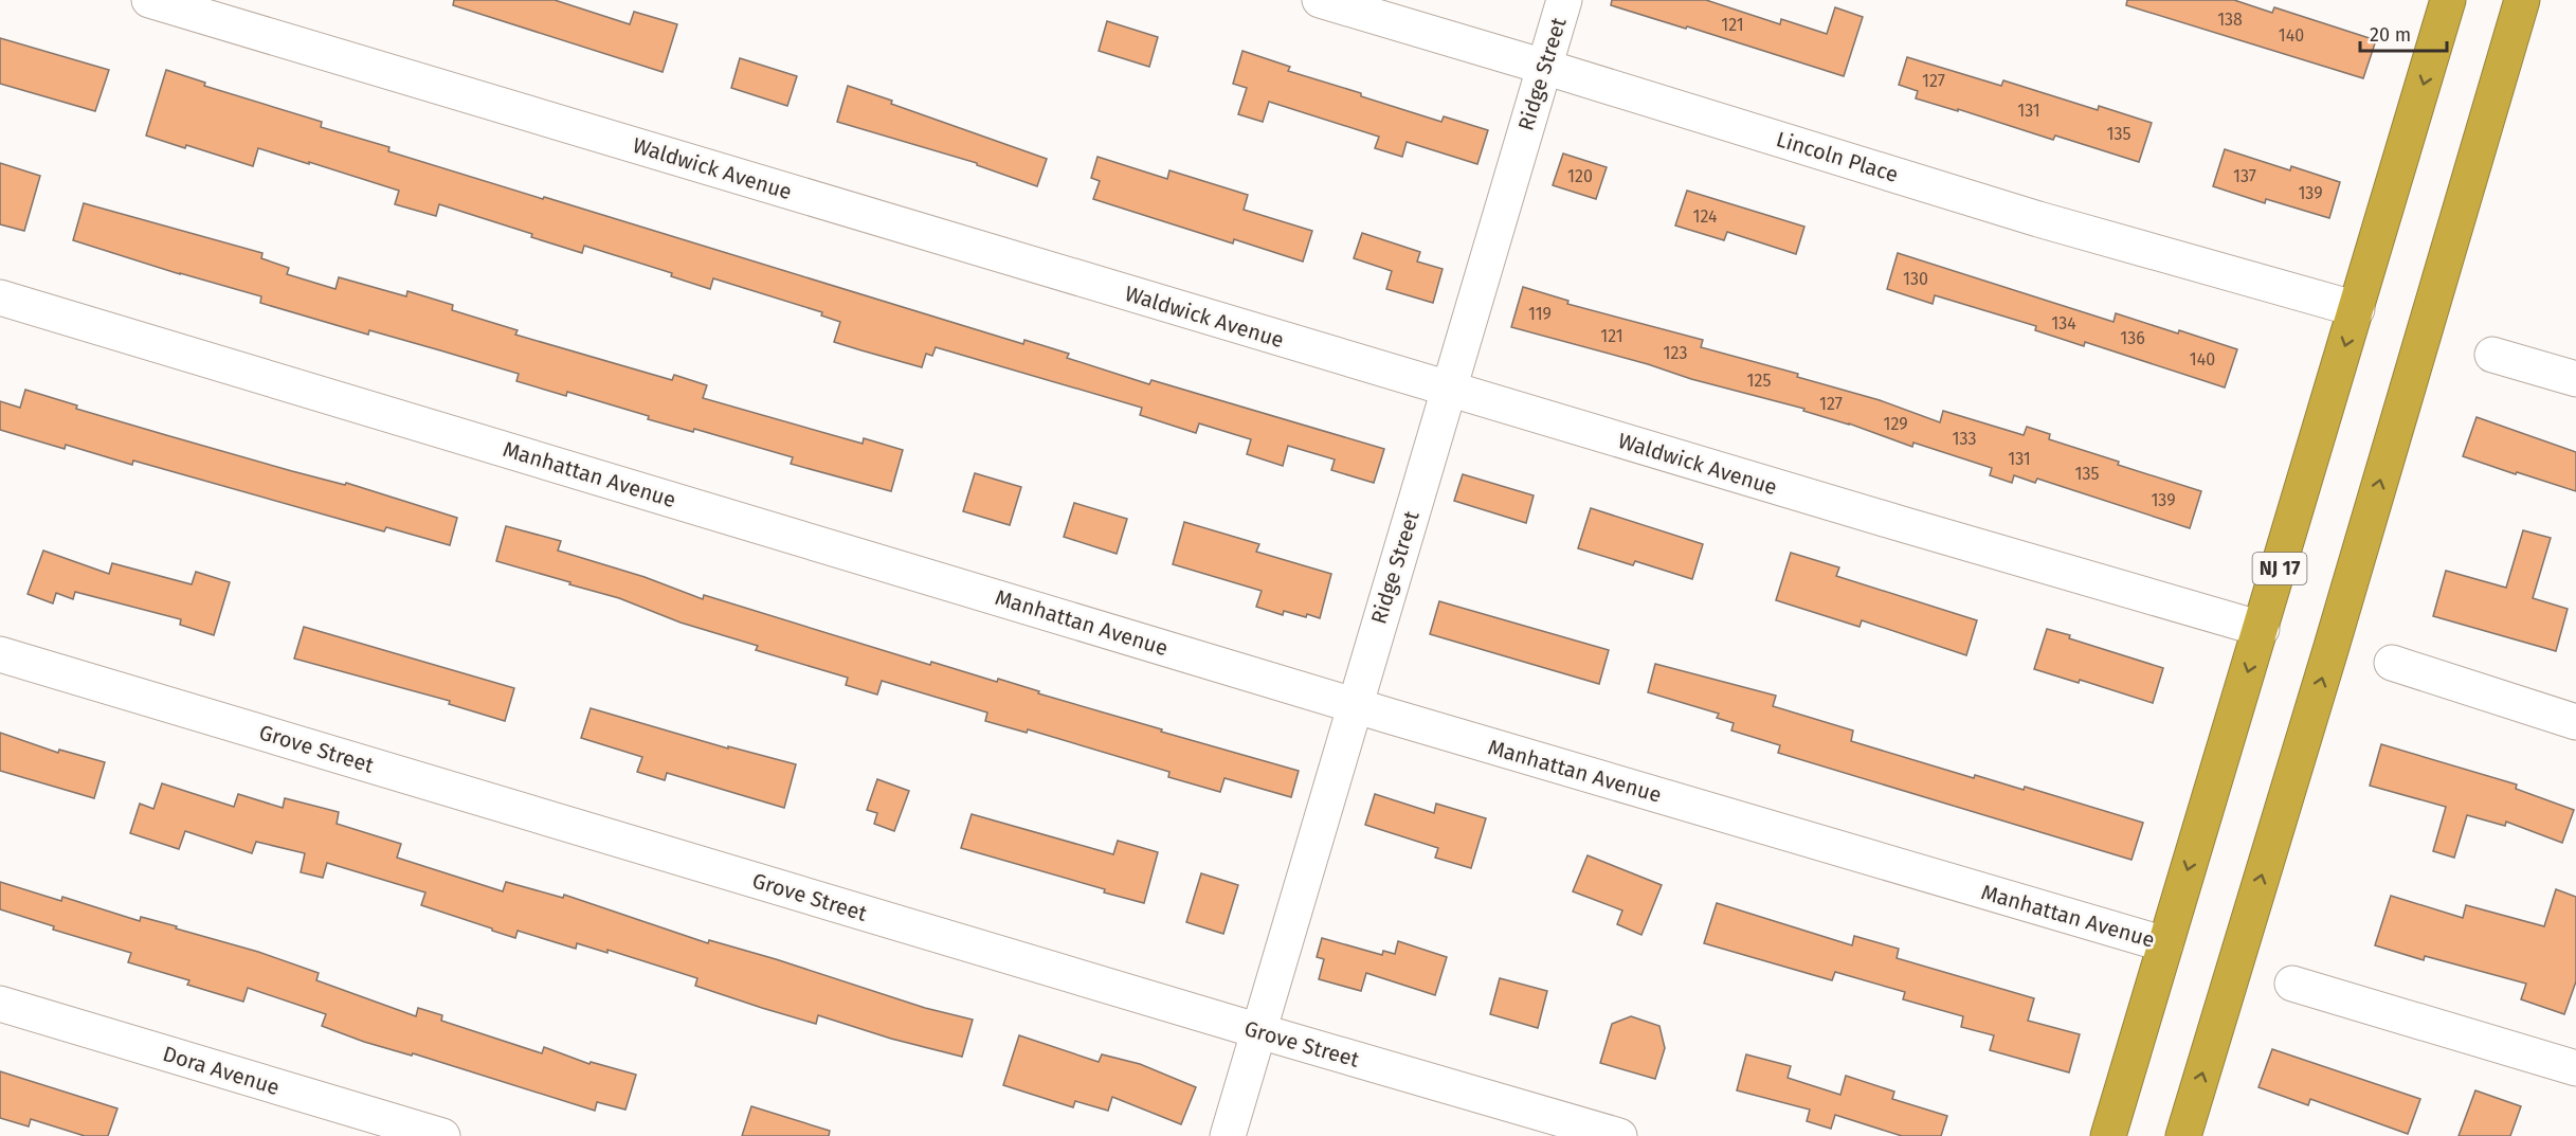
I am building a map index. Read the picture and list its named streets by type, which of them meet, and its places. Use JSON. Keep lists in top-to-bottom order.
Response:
{
  "streets": {
    "highway": ["NJ 17"],
    "street": [
      "Ridge Street",
      "Lincoln Place",
      "Waldwick Avenue",
      "Manhattan Avenue",
      "Grove Street",
      "Dora Avenue"
    ]
  },
  "crossings": [
    ["Ridge Street", "Lincoln Place"],
    ["Ridge Street", "Waldwick Avenue"],
    ["Ridge Street", "Manhattan Avenue"],
    ["Ridge Street", "Grove Street"],
    ["Lincoln Place", "NJ 17"],
    ["Waldwick Avenue", "NJ 17"],
    ["Manhattan Avenue", "NJ 17"]
  ],
  "house_numbers": [
    "138",
    "121",
    "140",
    "127",
    "131",
    "135",
    "120",
    "137",
    "139",
    "124",
    "130",
    "119",
    "134",
    "121",
    "136",
    "123",
    "140",
    "125",
    "127",
    "129",
    "133",
    "131",
    "135",
    "139"
  ],
  "scale_bar": "20 m"
}
